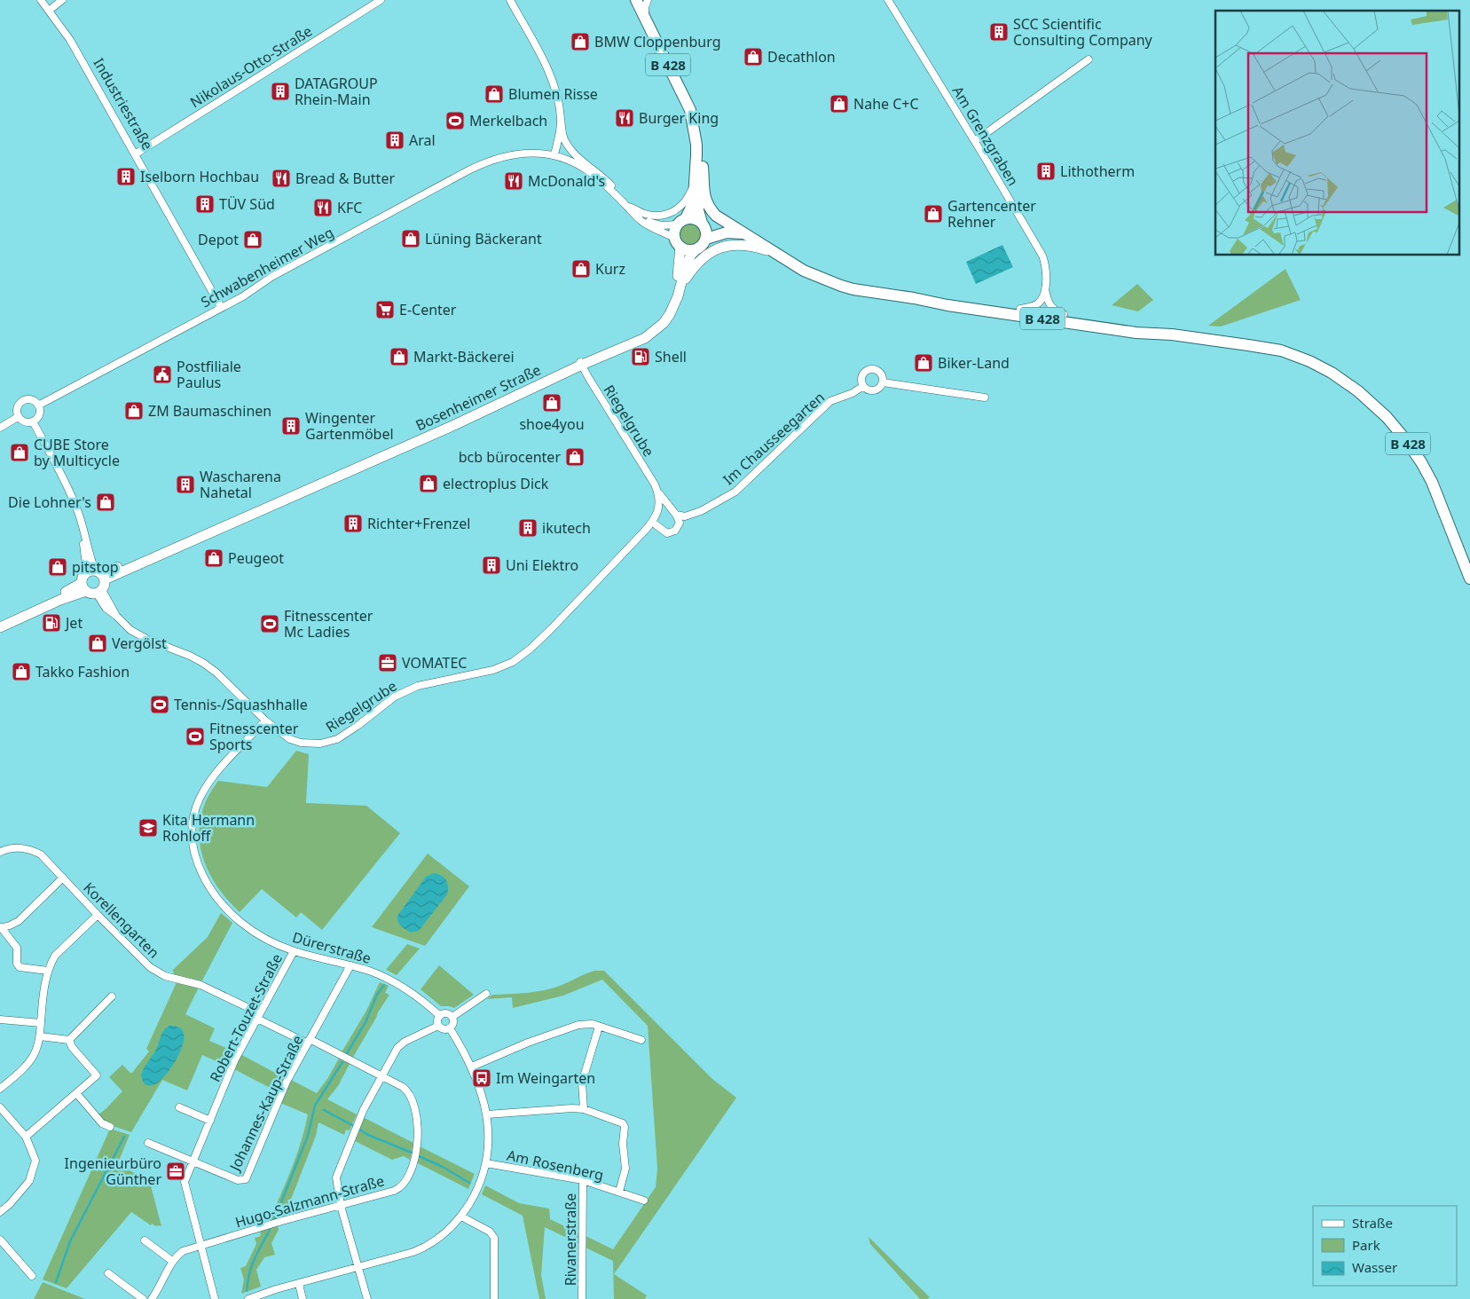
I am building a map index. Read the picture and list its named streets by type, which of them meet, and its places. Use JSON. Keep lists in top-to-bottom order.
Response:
{
  "streets": {
    "main road": ["B 428"],
    "street": [
      "Nikolaus-Otto-Straße",
      "Industriestraße",
      "Am Grenzgraben",
      "Schwabenheimer Weg",
      "Bosenheimer Straße",
      "Riegelgrube",
      "Im Chausseegarten",
      "Korellengarten",
      "Dürerstraße",
      "Robert-Touzet-Straße",
      "Johannes-Kaup-Straße",
      "Am Rosenberg",
      "Hugo-Salzmann-Straße",
      "Rivanerstraße"
    ]
  },
  "crossings": [
    ["B 428", "Am Grenzgraben"],
    ["B 428", "Schwabenheimer Weg"],
    ["B 428", "Bosenheimer Straße"],
    ["Nikolaus-Otto-Straße", "Industriestraße"],
    ["Industriestraße", "Schwabenheimer Weg"],
    ["Schwabenheimer Weg", "Bosenheimer Straße"],
    ["Schwabenheimer Weg", "Riegelgrube"],
    ["Bosenheimer Straße", "Riegelgrube"],
    ["Riegelgrube", "Im Chausseegarten"],
    ["Riegelgrube", "Dürerstraße"],
    ["Korellengarten", "Robert-Touzet-Straße"],
    ["Korellengarten", "Johannes-Kaup-Straße"],
    ["Korellengarten", "Hugo-Salzmann-Straße"],
    ["Dürerstraße", "Robert-Touzet-Straße"],
    ["Dürerstraße", "Johannes-Kaup-Straße"],
    ["Robert-Touzet-Straße", "Johannes-Kaup-Straße"],
    ["Robert-Touzet-Straße", "Hugo-Salzmann-Straße"],
    ["Johannes-Kaup-Straße", "Hugo-Salzmann-Straße"],
    ["Am Rosenberg", "Rivanerstraße"]
  ],
  "places": {
    "building": [
      "SCC Scientific Consulting Company",
      "DATAGROUP Rhein-Main",
      "Aral",
      "Lithotherm",
      "Iselborn Hochbau",
      "TÜV Süd",
      "Wingenter Gartenmöbel",
      "Wascharena Nahetal",
      "Richter+Frenzel",
      "ikutech",
      "Uni Elektro"
    ],
    "shop": [
      "BMW Cloppenburg",
      "Decathlon",
      "Blumen Risse",
      "Nahe C+C",
      "Gartencenter Rehner",
      "Lüning Bäckerant",
      "Depot",
      "Kurz",
      "Markt-Bäckerei",
      "Biker-Land",
      "shoe4you",
      "ZM Baumaschinen",
      "CUBE Store by Multicycle",
      "bcb bürocenter",
      "electroplus Dick",
      "Die Lohner's",
      "Peugeot",
      "pitstop",
      "Vergölst",
      "Takko Fashion"
    ],
    "restaurant": [
      "Burger King",
      "Bread & Butter",
      "McDonald's",
      "KFC"
    ],
    "sports": [
      "Merkelbach",
      "Fitnesscenter Mc Ladies",
      "Tennis-/Squashhalle",
      "Fitnesscenter Sports"
    ],
    "supermarket": ["E-Center"],
    "fuel station": ["Shell", "Jet"],
    "public building": ["Postfiliale Paulus"],
    "office": ["VOMATEC", "Ingenieurbüro Günther"],
    "school or university": ["Kita Hermann Rohloff"],
    "bus stop": ["Im Weingarten"]
  },
  "legend": ["Straße", "Park", "Wasser"]
}
